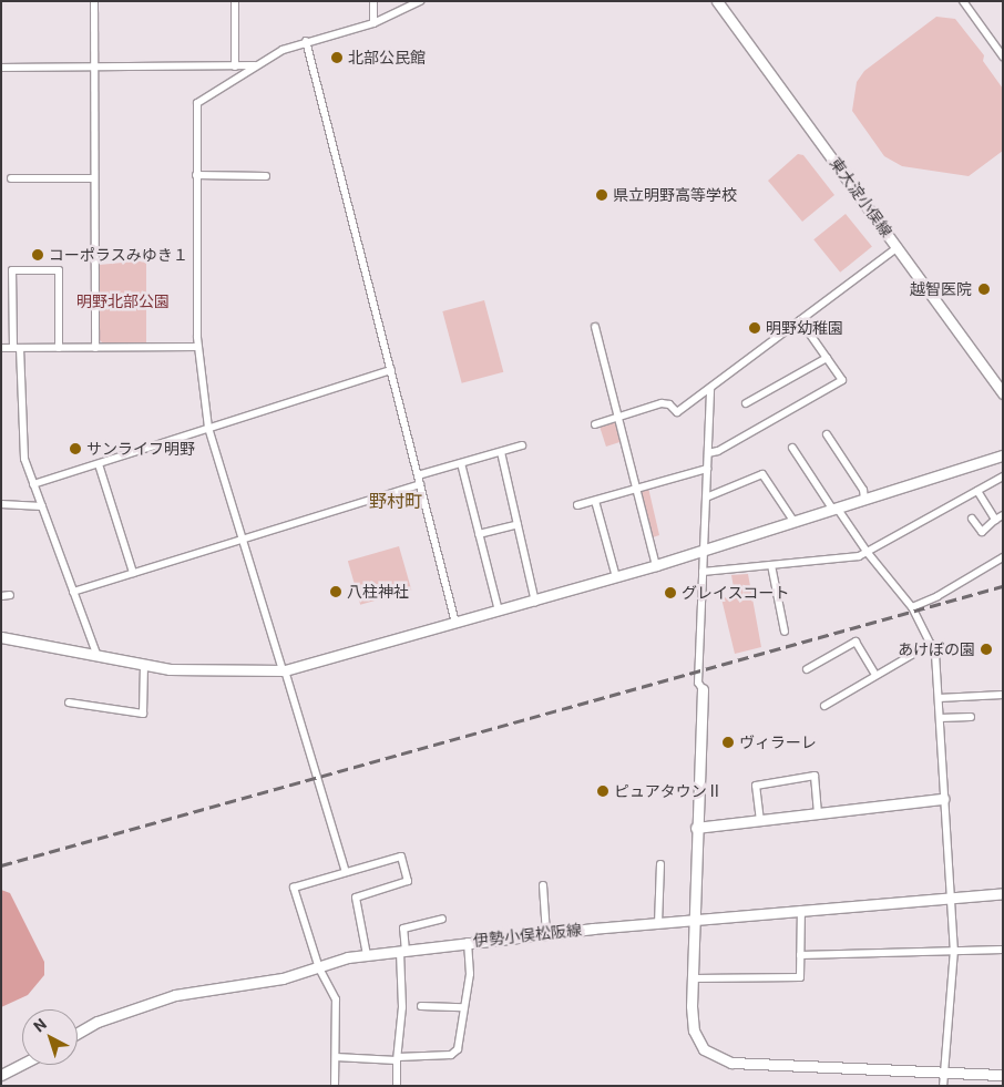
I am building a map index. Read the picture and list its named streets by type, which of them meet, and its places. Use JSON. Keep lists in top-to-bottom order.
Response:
{
  "streets": {
    "street": ["東大淀小俣線", "伊勢小俣松阪線"]
  },
  "districts": ["野村町"],
  "parks": ["明野北部公園"],
  "places": [
    "北部公民館",
    "県立明野高等学校",
    "コーポラスみゆき１",
    "越智医院",
    "明野幼稚園",
    "サンライフ明野",
    "八柱神社",
    "グレイスコート",
    "あけぼの園",
    "ヴィラーレ",
    "ピュアタウンⅡ"
  ],
  "north": "top left"
}
